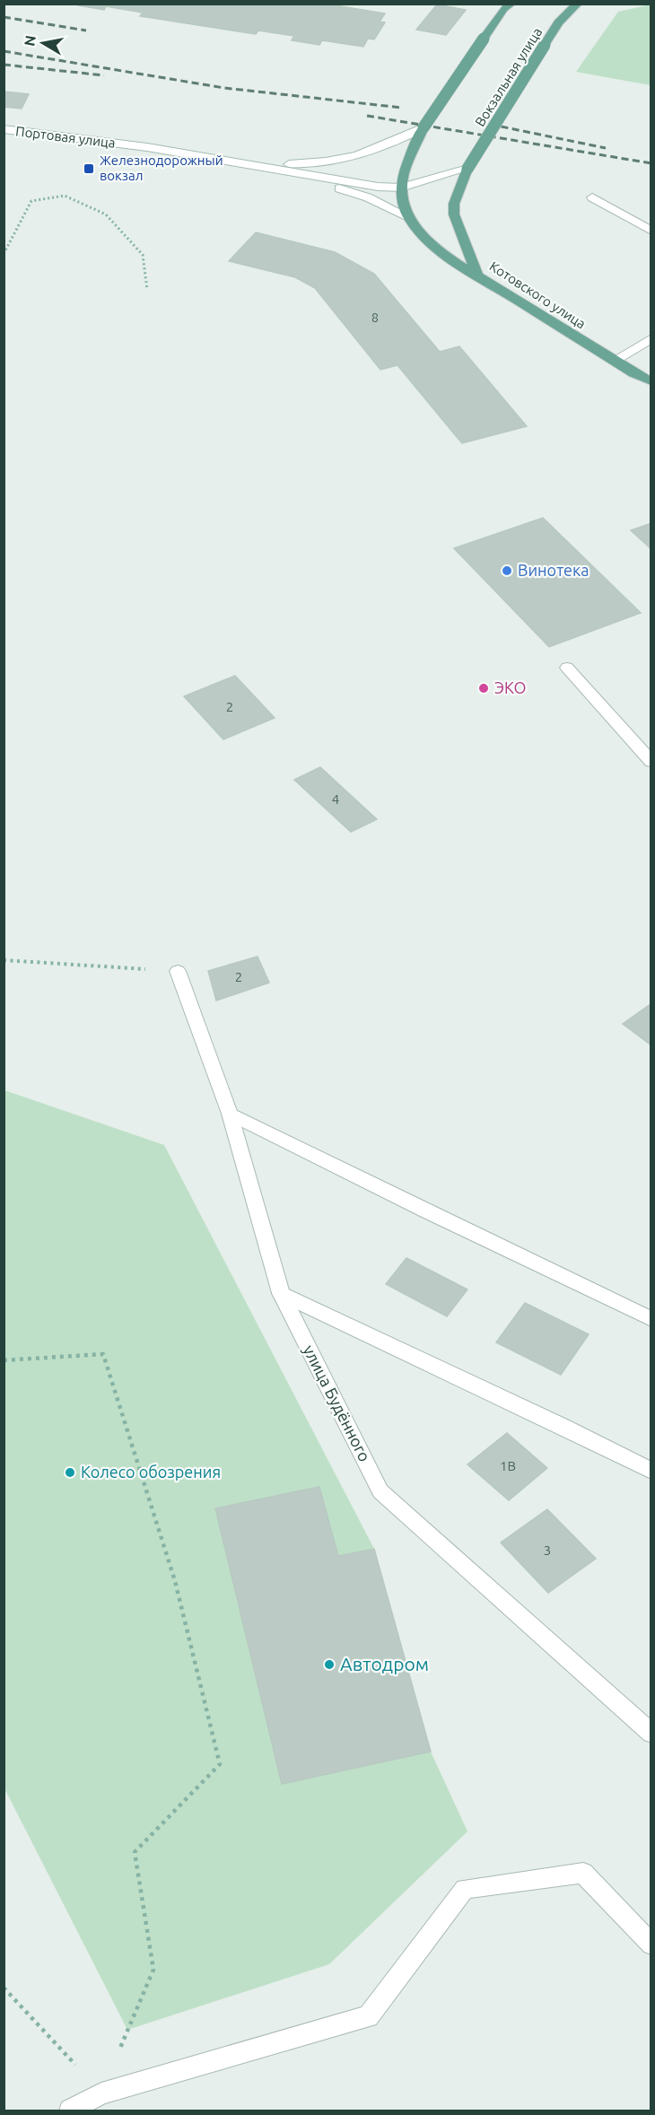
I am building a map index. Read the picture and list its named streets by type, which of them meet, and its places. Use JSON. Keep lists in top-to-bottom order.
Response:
{
  "streets": {
    "main road": [
      "Вокзальная улица",
      "Портовая улица",
      "Котовского улица",
      "улица Будённого"
    ]
  },
  "crossings": [
    ["Вокзальная улица", "Котовского улица"]
  ],
  "places": {
    "transit": ["Железнодорожный вокзал"],
    "other": [
      "Винотека",
      "ЭКО",
      "Колесо обозрения",
      "Автодром"
    ]
  },
  "house_numbers": [
    "8",
    "2",
    "4",
    "2",
    "1В",
    "3"
  ],
  "north": "left"
}
